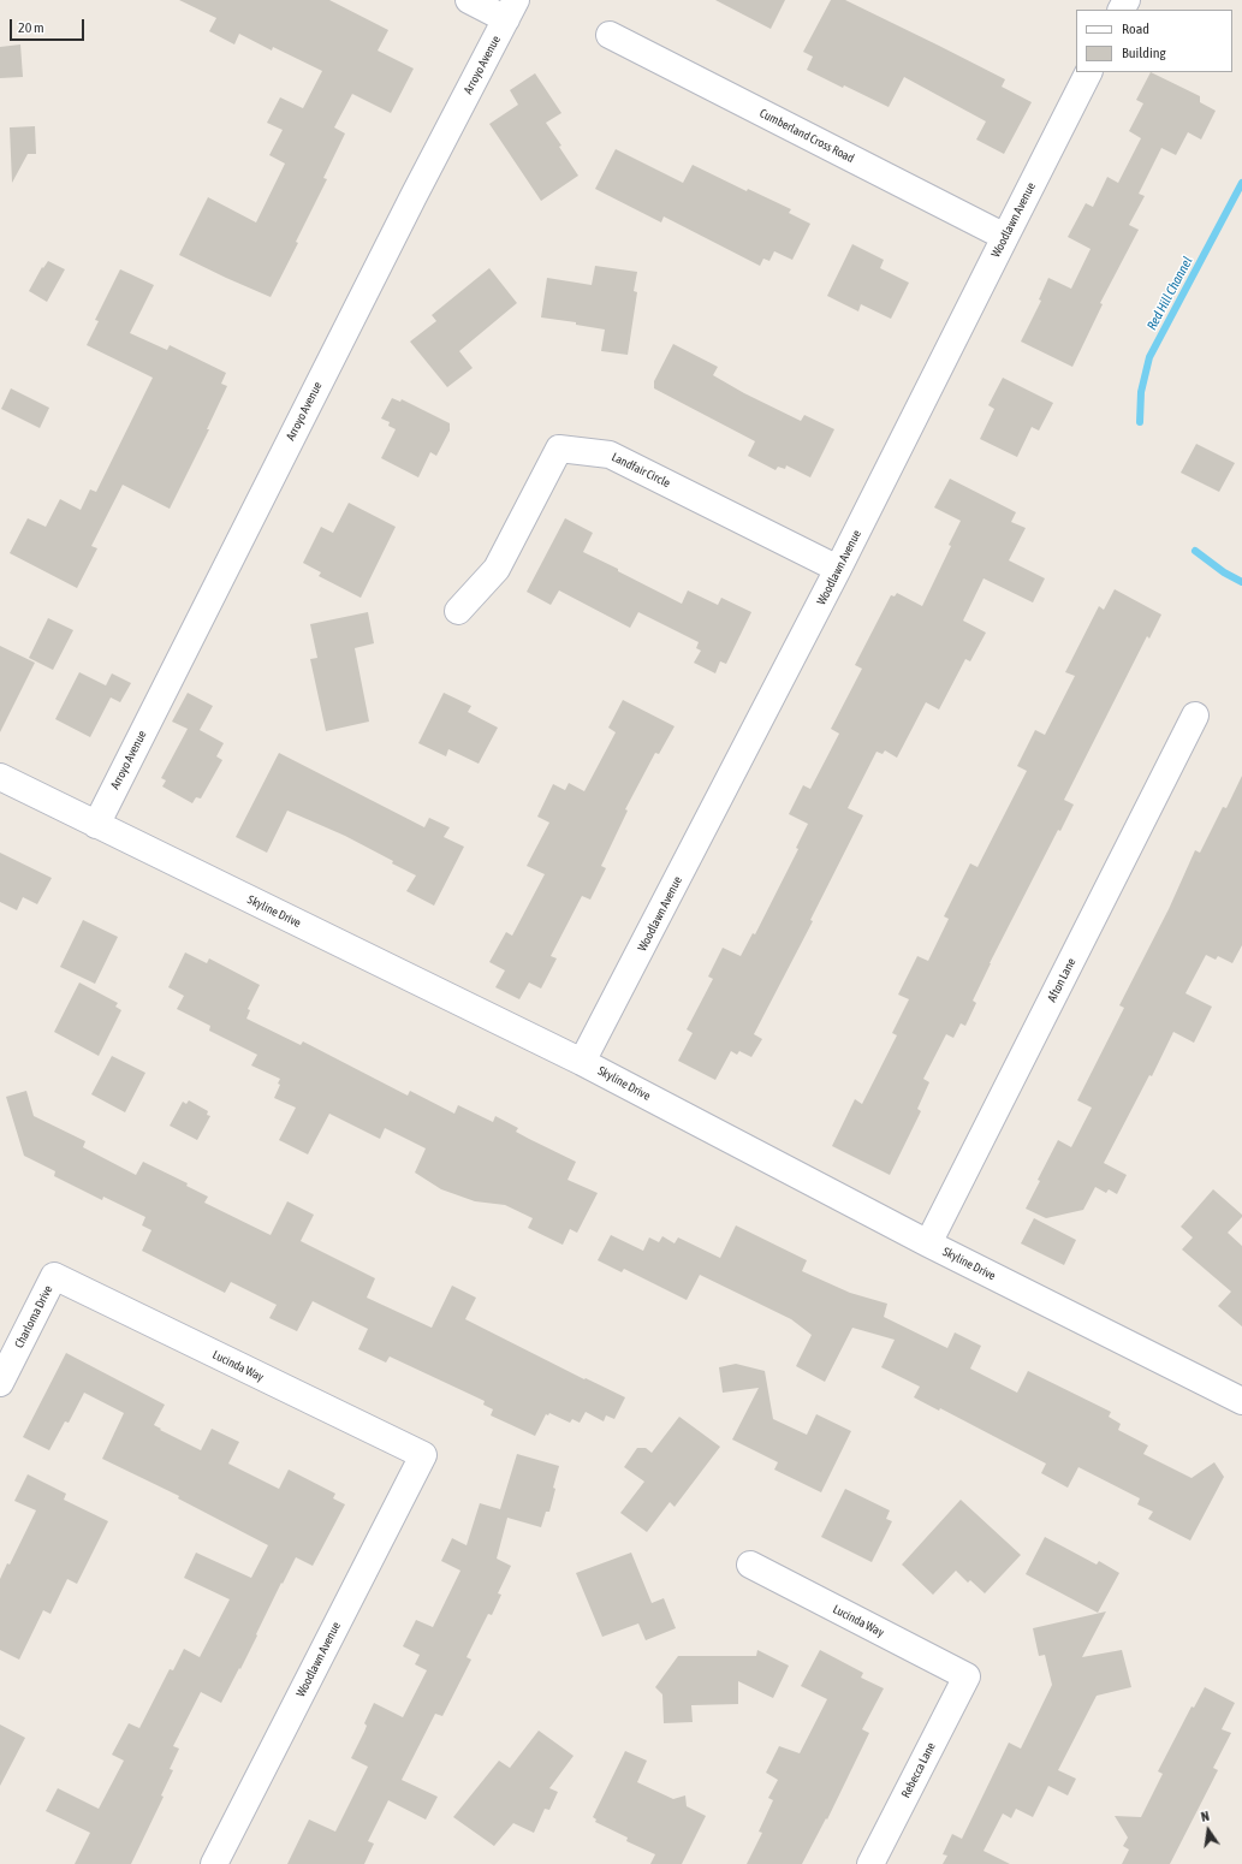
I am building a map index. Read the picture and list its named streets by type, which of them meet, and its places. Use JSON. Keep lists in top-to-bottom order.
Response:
{
  "streets": {
    "street": [
      "Arroyo Avenue",
      "Cumberland Cross Road",
      "Woodlawn Avenue",
      "Landfair Circle",
      "Skyline Drive",
      "Afton Lane",
      "Charloma Drive",
      "Lucinda Way",
      "Rebecca Lane"
    ]
  },
  "crossings": [
    ["Arroyo Avenue", "Skyline Drive"],
    ["Cumberland Cross Road", "Woodlawn Avenue"],
    ["Woodlawn Avenue", "Landfair Circle"],
    ["Woodlawn Avenue", "Skyline Drive"],
    ["Woodlawn Avenue", "Lucinda Way"],
    ["Skyline Drive", "Afton Lane"],
    ["Charloma Drive", "Lucinda Way"],
    ["Lucinda Way", "Rebecca Lane"]
  ],
  "water": ["Red Hill Channel"],
  "legend": ["Road", "Building"],
  "scale_bar": "20 m",
  "north": "top"
}
